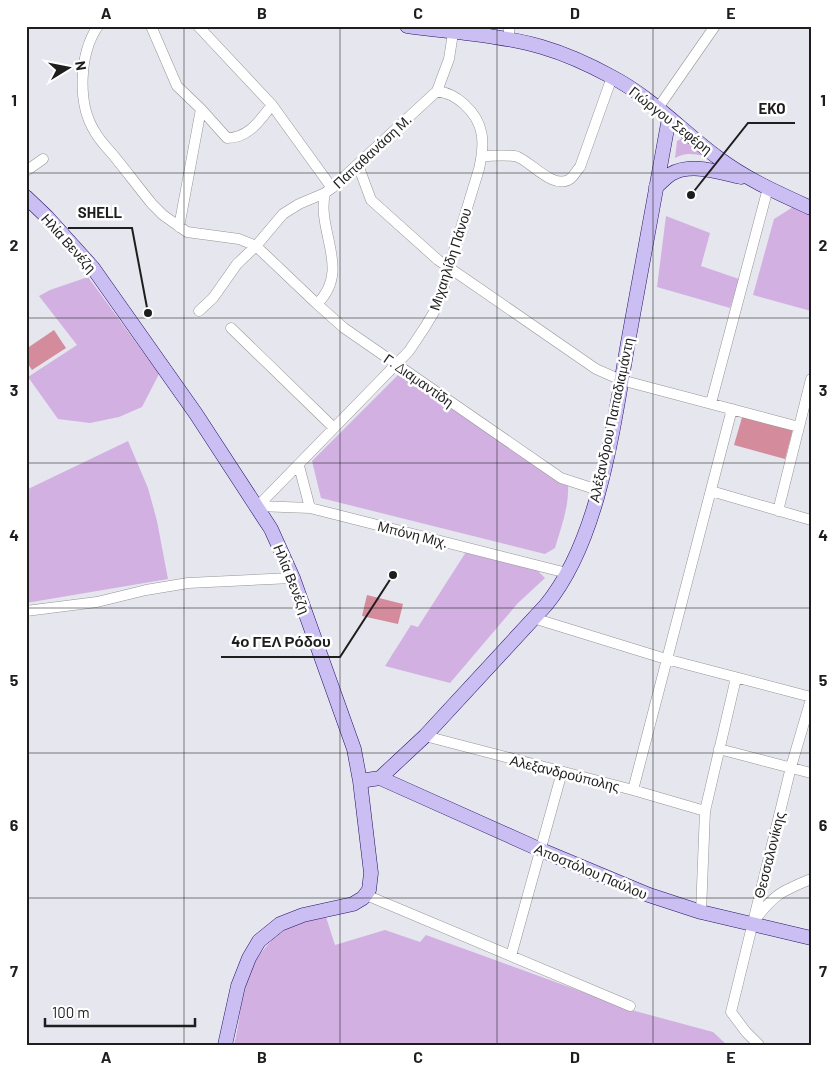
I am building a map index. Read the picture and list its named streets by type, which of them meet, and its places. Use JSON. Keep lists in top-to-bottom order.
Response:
{
  "streets": {
    "street": [
      "Γιώργου Σεφέρη",
      "Παπαθανάση Μ.",
      "Ηλία Βενέζη",
      "Μιχαηλίδη Πάνου",
      "Γ. Διαμαντίδη",
      "Αλέξανδρου Παπαδιαμάντη",
      "Μπόνη Μιχ.",
      "Αλεξανδρούπολης",
      "Θεσσαλονίκης",
      "Αποστόλου Παύλου"
    ]
  },
  "crossings": [
    ["Γιώργου Σεφέρη", "Παπαθανάση Μ."],
    ["Γιώργου Σεφέρη", "Αλέξανδρου Παπαδιαμάντη"],
    ["Παπαθανάση Μ.", "Μιχαηλίδη Πάνου"],
    ["Παπαθανάση Μ.", "Γ. Διαμαντίδη"],
    ["Ηλία Βενέζη", "Μιχαηλίδη Πάνου"],
    ["Ηλία Βενέζη", "Μπόνη Μιχ."],
    ["Μιχαηλίδη Πάνου", "Γ. Διαμαντίδη"],
    ["Μιχαηλίδη Πάνου", "Μπόνη Μιχ."],
    ["Γ. Διαμαντίδη", "Αλέξανδρου Παπαδιαμάντη"],
    ["Αλέξανδρου Παπαδιαμάντη", "Μπόνη Μιχ."],
    ["Αλέξανδρου Παπαδιαμάντη", "Αλεξανδρούπολης"],
    ["Αλέξανδρου Παπαδιαμάντη", "Αποστόλου Παύλου"],
    ["Θεσσαλονίκης", "Αποστόλου Παύλου"]
  ],
  "places": ["EKO", "SHELL", "4ο ΓΕΛ Ρόδου"],
  "scale_bar": "100 m",
  "north": "right",
  "grid": {
    "columns": [
      "A",
      "B",
      "C",
      "D",
      "E"
    ],
    "rows": [
      "1",
      "2",
      "3",
      "4",
      "5",
      "6",
      "7"
    ]
  }
}
